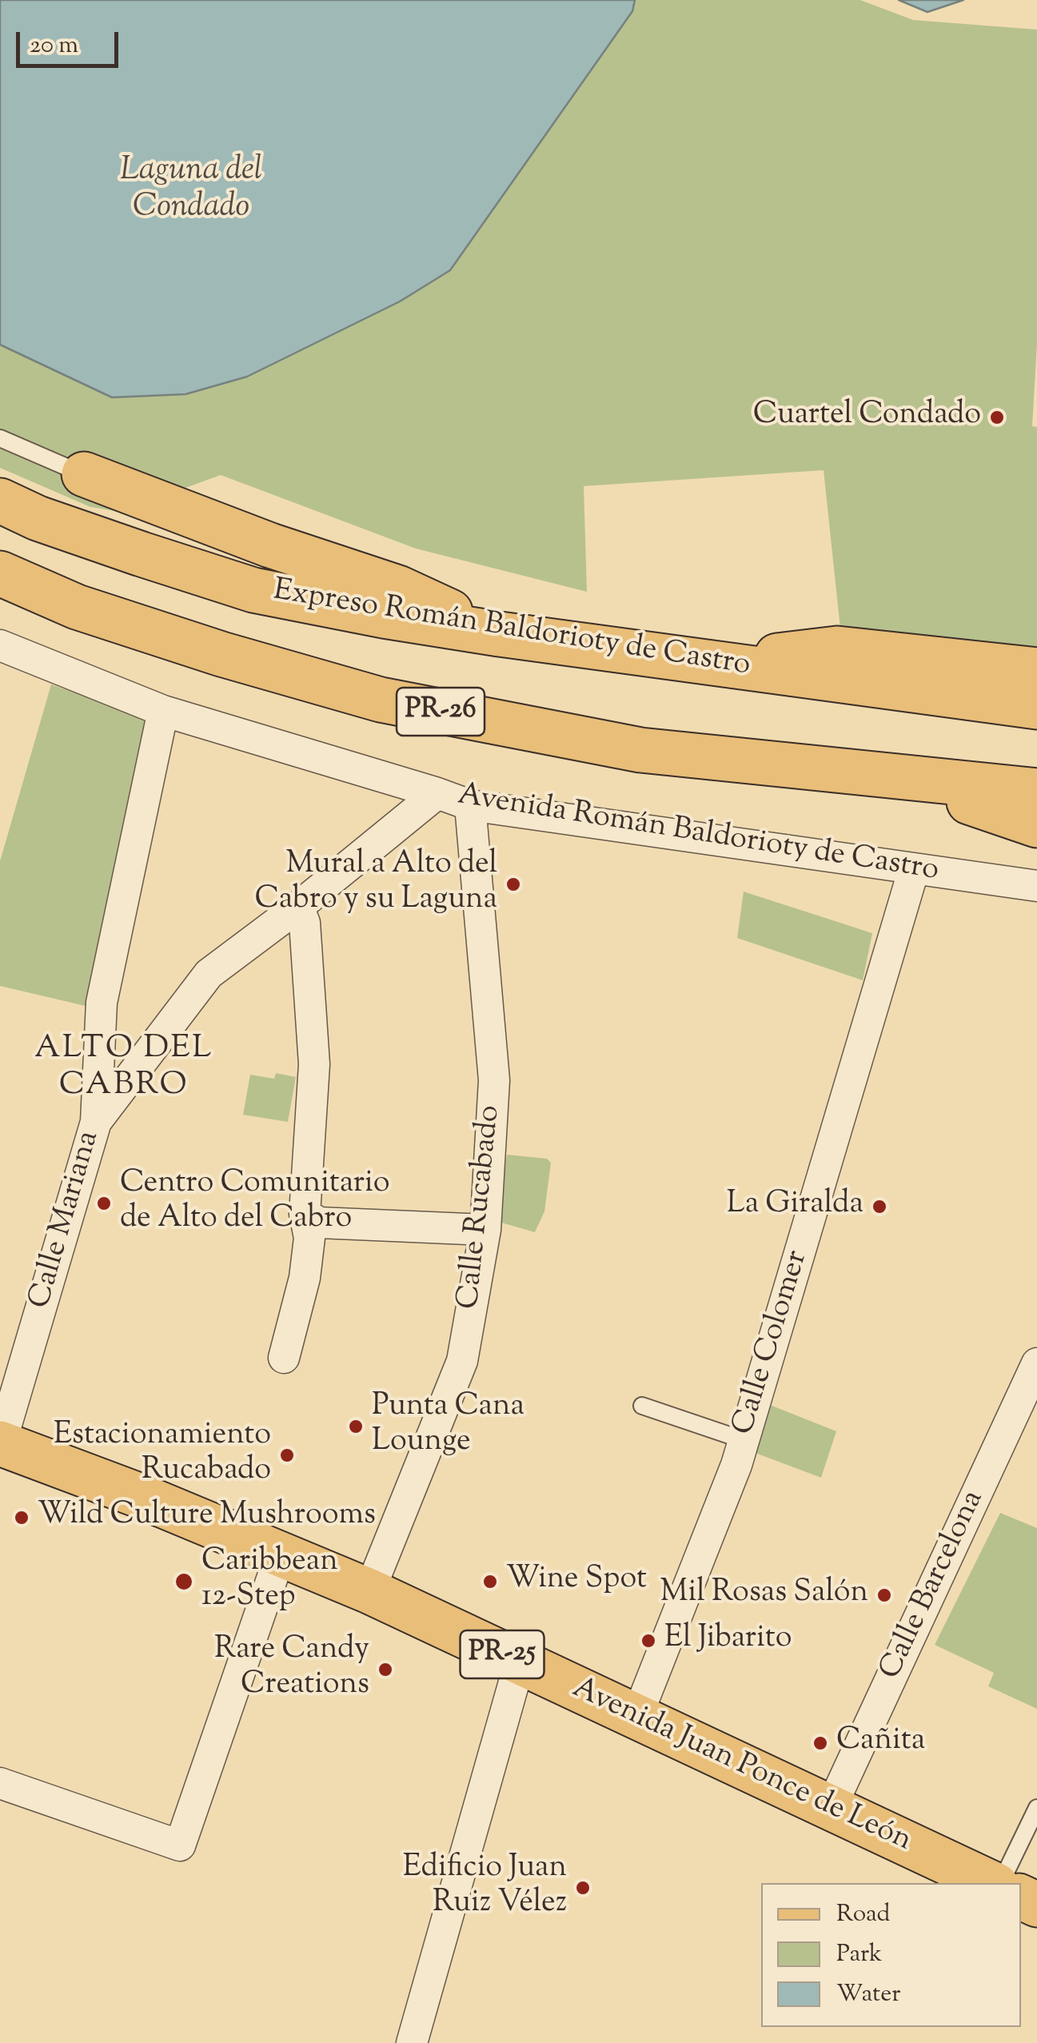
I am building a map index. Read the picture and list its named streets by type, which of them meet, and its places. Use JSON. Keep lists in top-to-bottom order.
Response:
{
  "streets": {
    "main road": [
      "Expreso Román Baldorioty de Castro",
      "PR-26",
      "PR-25",
      "Avenida Juan Ponce de León"
    ],
    "street": [
      "Avenida Román Baldorioty de Castro",
      "Calle Rucabado",
      "Calle Mariana",
      "Calle Colomer",
      "Calle Barcelona"
    ]
  },
  "crossings": [
    ["Avenida Román Baldorioty de Castro", "Calle Rucabado"],
    ["Avenida Román Baldorioty de Castro", "Calle Mariana"],
    ["Avenida Román Baldorioty de Castro", "Calle Colomer"],
    ["Calle Rucabado", "Avenida Juan Ponce de León"],
    ["Calle Mariana", "Avenida Juan Ponce de León"],
    ["Calle Colomer", "Avenida Juan Ponce de León"],
    ["Calle Barcelona", "Avenida Juan Ponce de León"]
  ],
  "districts": ["ALTO DEL CABRO"],
  "water": ["Laguna del Condado"],
  "places": [
    "Cuartel Condado",
    "Mural a Alto del Cabro y su Laguna",
    "Centro Comunitario de Alto del Cabro",
    "La Giralda",
    "Punta Cana Lounge",
    "Estacionamiento Rucabado",
    "Wild Culture Mushrooms",
    "Caribbean 12-Step",
    "Wine Spot",
    "Mil Rosas Salón",
    "El Jibarito",
    "Rare Candy Creations",
    "Cañita",
    "Edificio Juan Ruiz Vélez"
  ],
  "legend": ["Road", "Park", "Water"],
  "scale_bar": "20 m"
}
